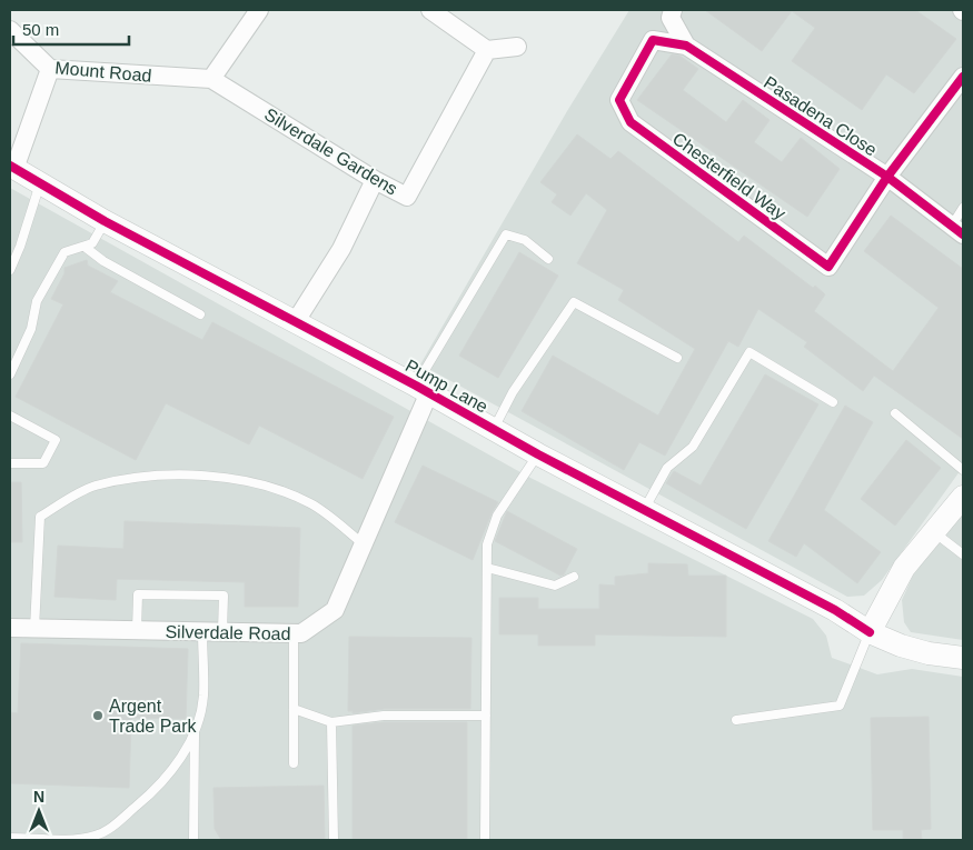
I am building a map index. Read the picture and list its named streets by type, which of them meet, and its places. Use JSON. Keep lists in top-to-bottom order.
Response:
{
  "streets": {
    "street": [
      "Mount Road",
      "Pasadena Close",
      "Silverdale Gardens",
      "Chesterfield Way",
      "Pump Lane",
      "Silverdale Road"
    ]
  },
  "crossings": [
    ["Mount Road", "Silverdale Gardens"],
    ["Pasadena Close", "Chesterfield Way"],
    ["Pump Lane", "Silverdale Road"]
  ],
  "places": ["Argent Trade Park"],
  "scale_bar": "50 m",
  "north": "top"
}
